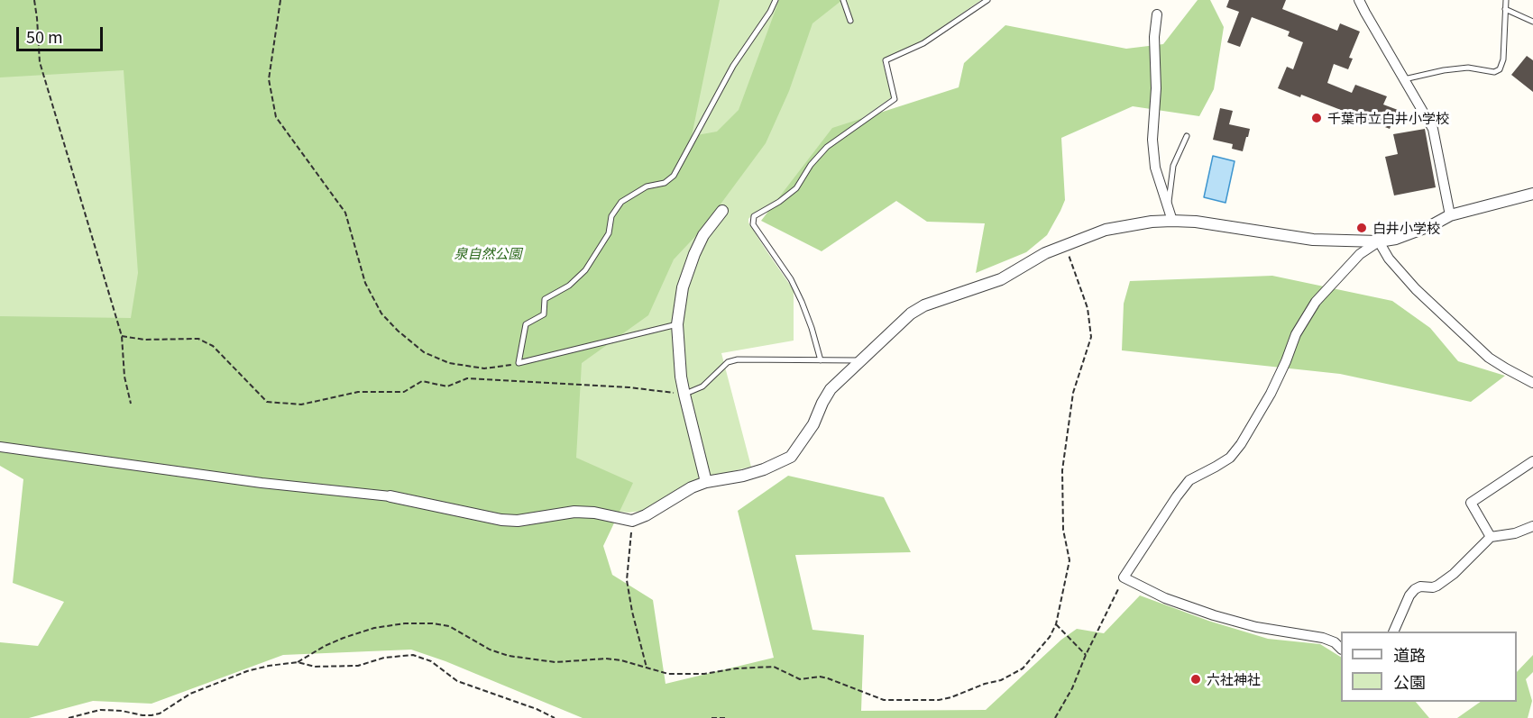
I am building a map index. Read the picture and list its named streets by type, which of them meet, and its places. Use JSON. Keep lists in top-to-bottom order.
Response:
{
  "parks": ["泉自然公園"],
  "places": ["千葉市立白井小学校", "白井小学校", "六社神社"],
  "legend": ["道路", "公園"],
  "scale_bar": "50 m"
}
